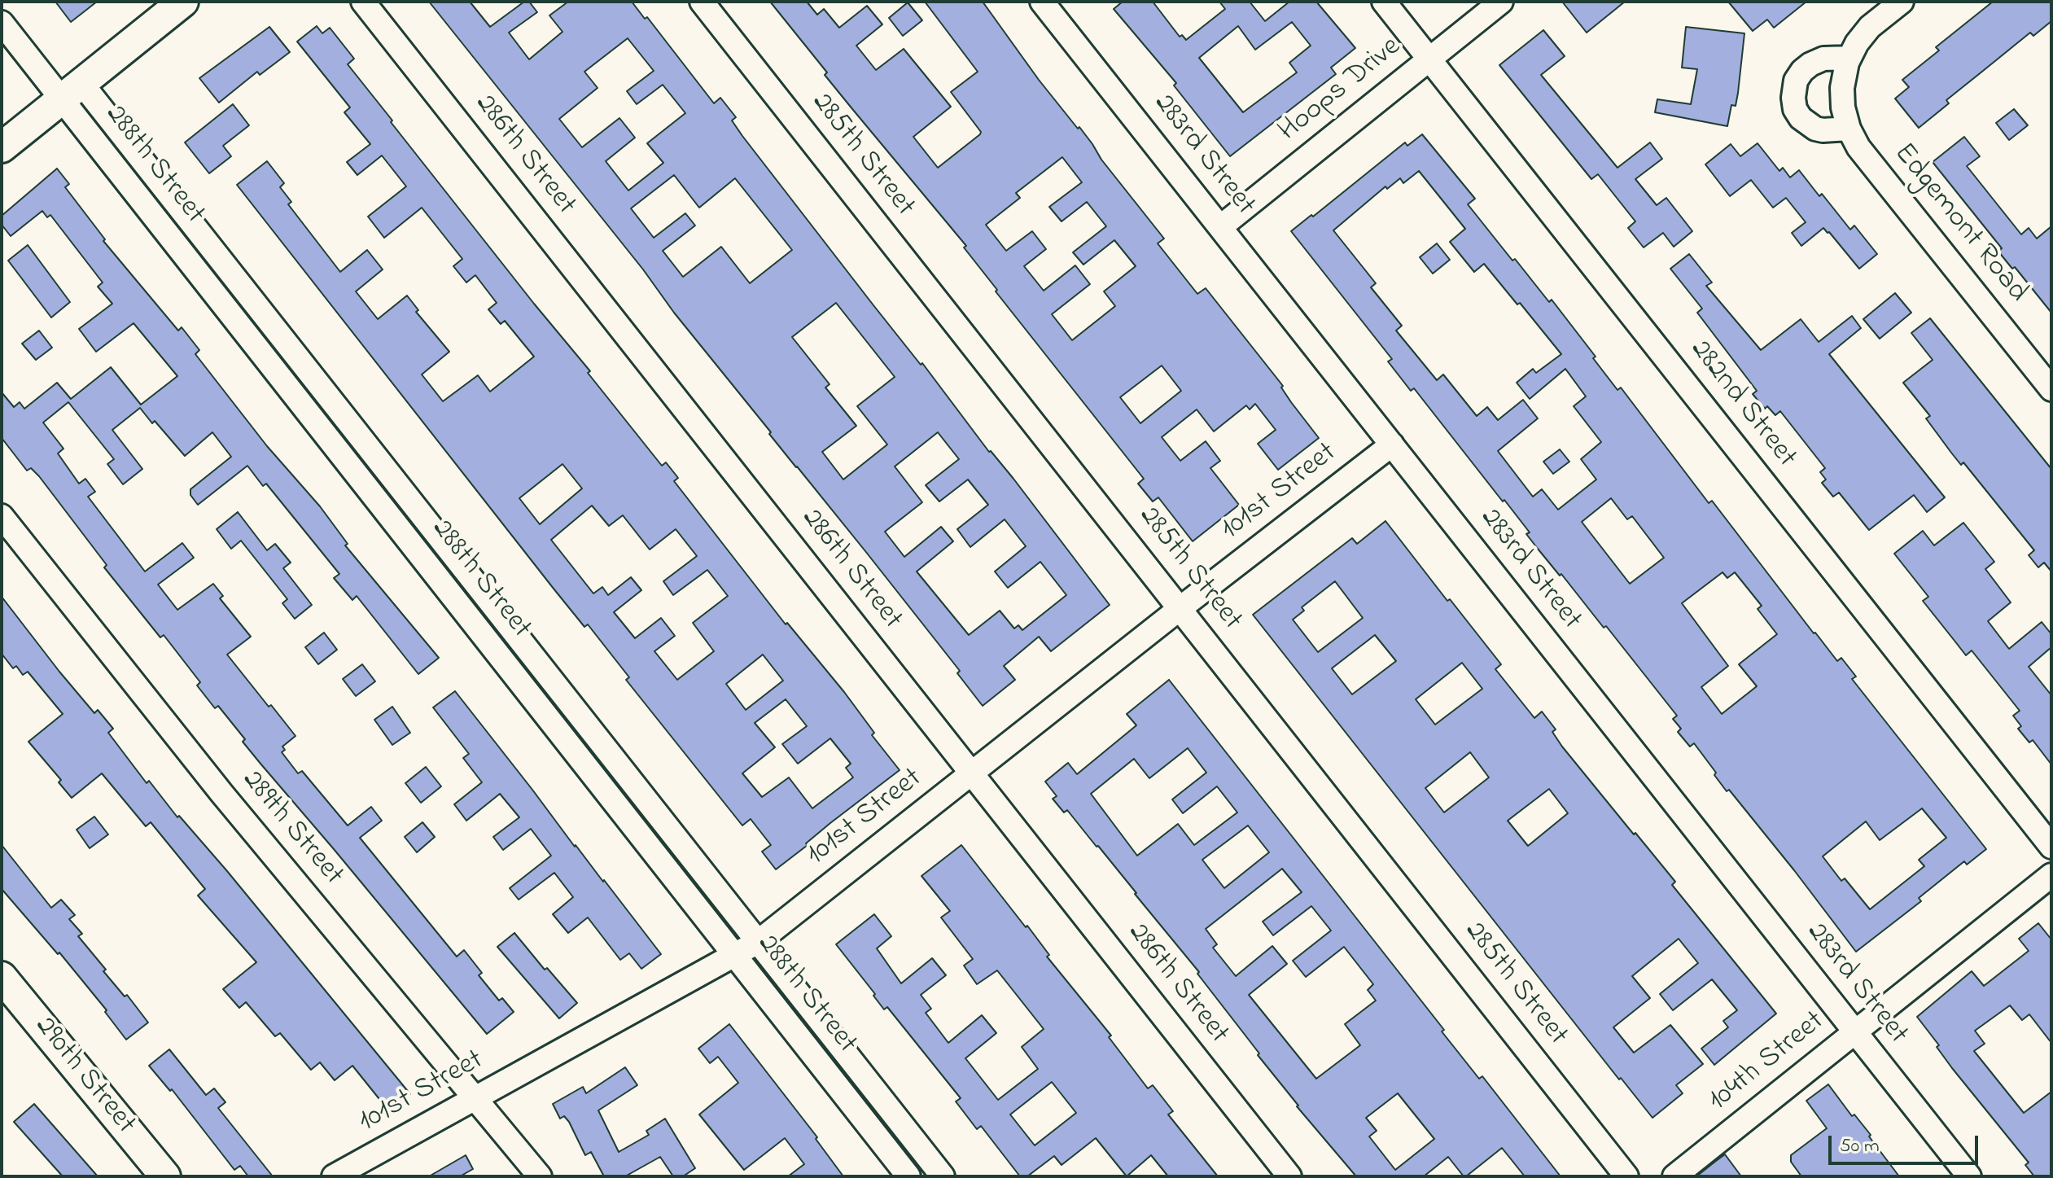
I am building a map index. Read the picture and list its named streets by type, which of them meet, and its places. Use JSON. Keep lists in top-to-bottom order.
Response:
{
  "streets": {
    "street": [
      "Hoops Drive",
      "286th Street",
      "285th Street",
      "283rd Street",
      "288th Street",
      "Edgemont Road",
      "282nd Street",
      "101st Street",
      "289th Street",
      "104th Street",
      "290th Street"
    ]
  },
  "crossings": [
    ["Hoops Drive", "283rd Street"],
    ["Hoops Drive", "282nd Street"],
    ["286th Street", "101st Street"],
    ["285th Street", "101st Street"],
    ["283rd Street", "101st Street"],
    ["283rd Street", "104th Street"],
    ["288th Street", "101st Street"],
    ["101st Street", "289th Street"]
  ],
  "scale_bar": "50 m"
}
